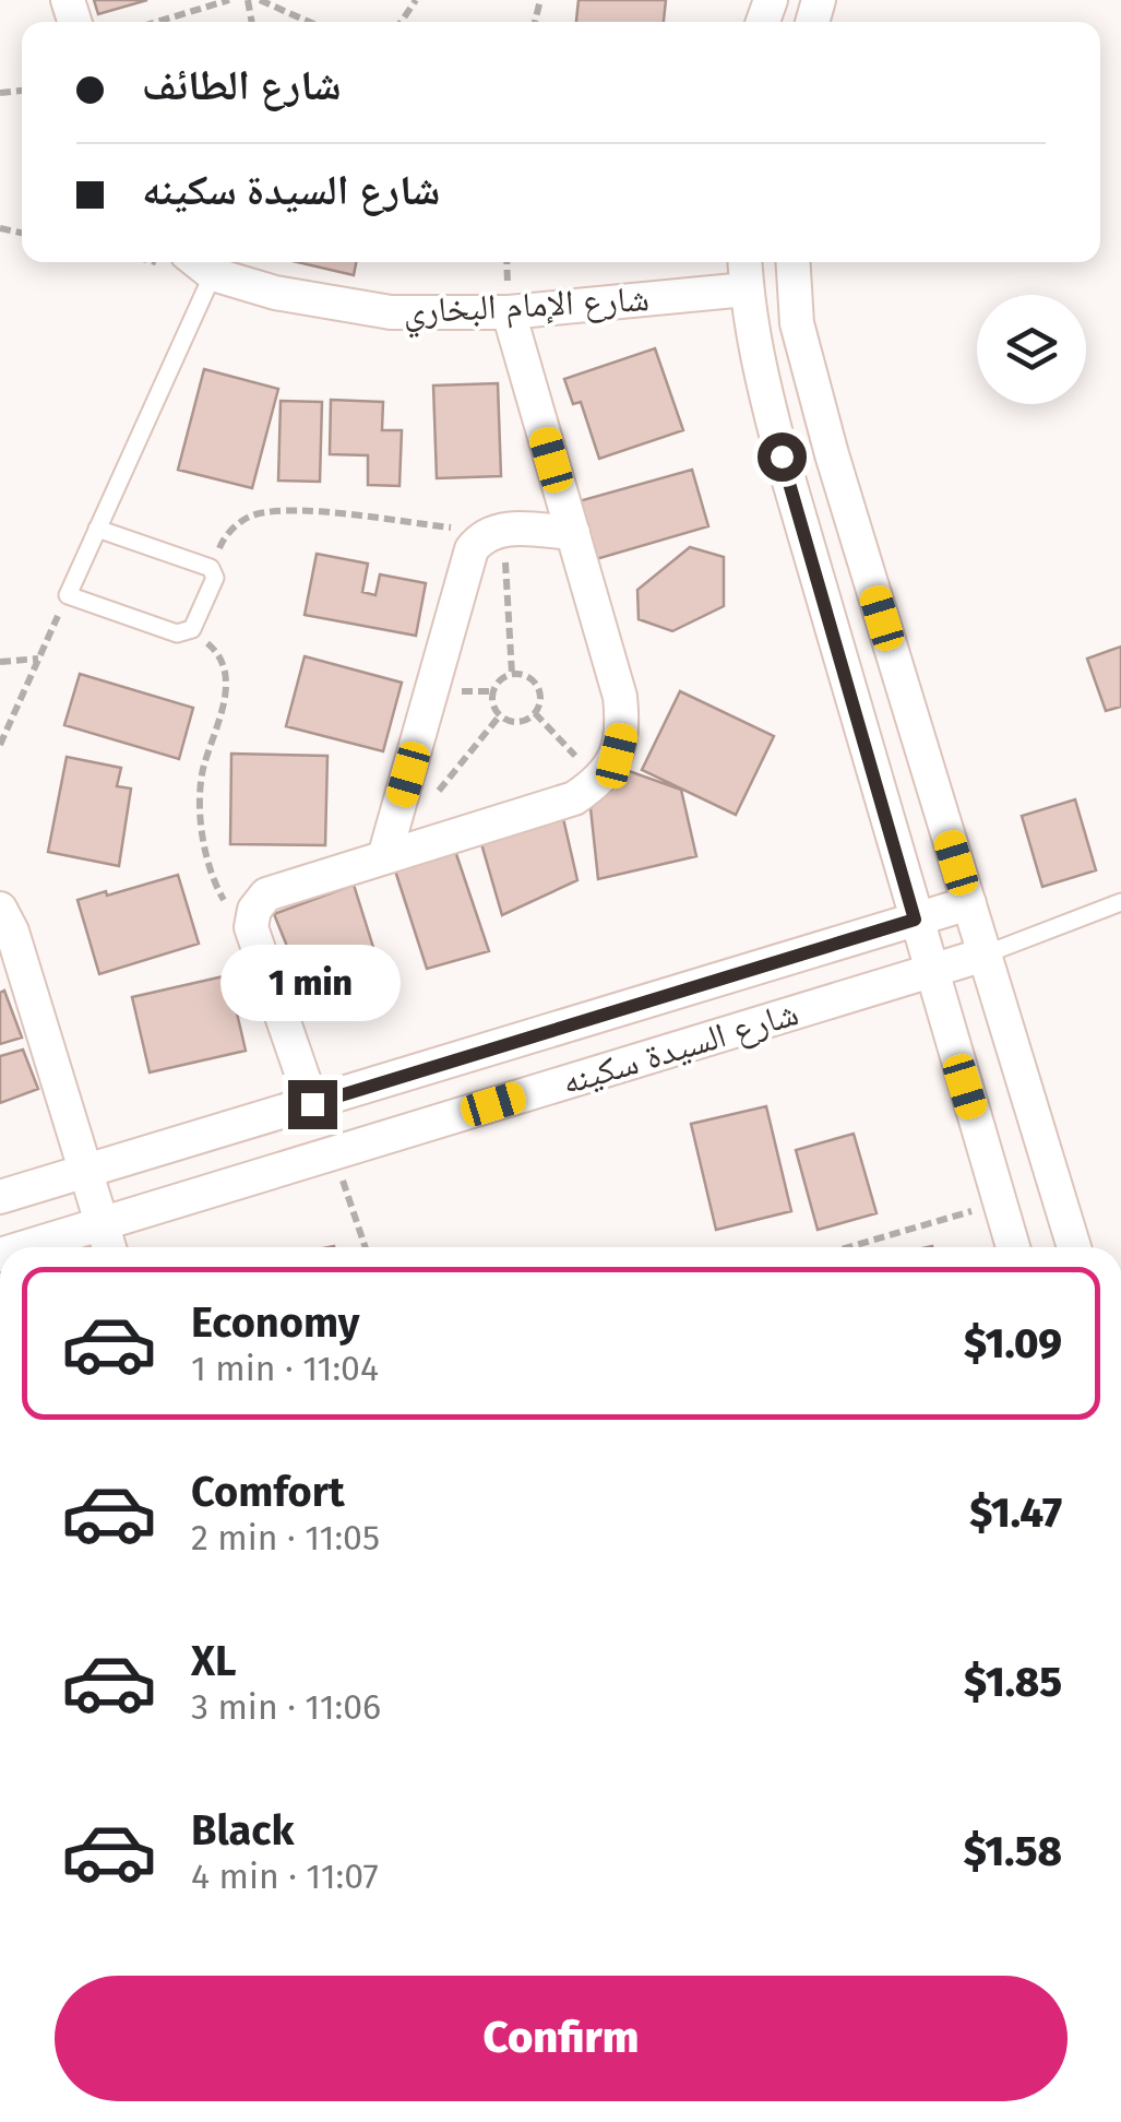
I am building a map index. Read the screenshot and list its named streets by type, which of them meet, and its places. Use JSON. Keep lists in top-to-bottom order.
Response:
{
  "streets": {
    "street": ["شارع الإمام البخاري", "شارع السيدة سكينه"]
  },
  "page": {
    "banner": ["شارع الطائف", "شارع السيدة سكينه"],
    "bubble": "1 min",
    "list": [
      {
        "name": "Economy",
        "note": "1 min · 11:04",
        "value": "$1.09"
      },
      {
        "name": "Comfort",
        "note": "2 min · 11:05",
        "value": "$1.47"
      },
      {
        "name": "XL",
        "note": "3 min · 11:06",
        "value": "$1.85"
      },
      {
        "name": "Black",
        "note": "4 min · 11:07",
        "value": "$1.58"
      }
    ],
    "buttons": "Confirm"
  }
}
